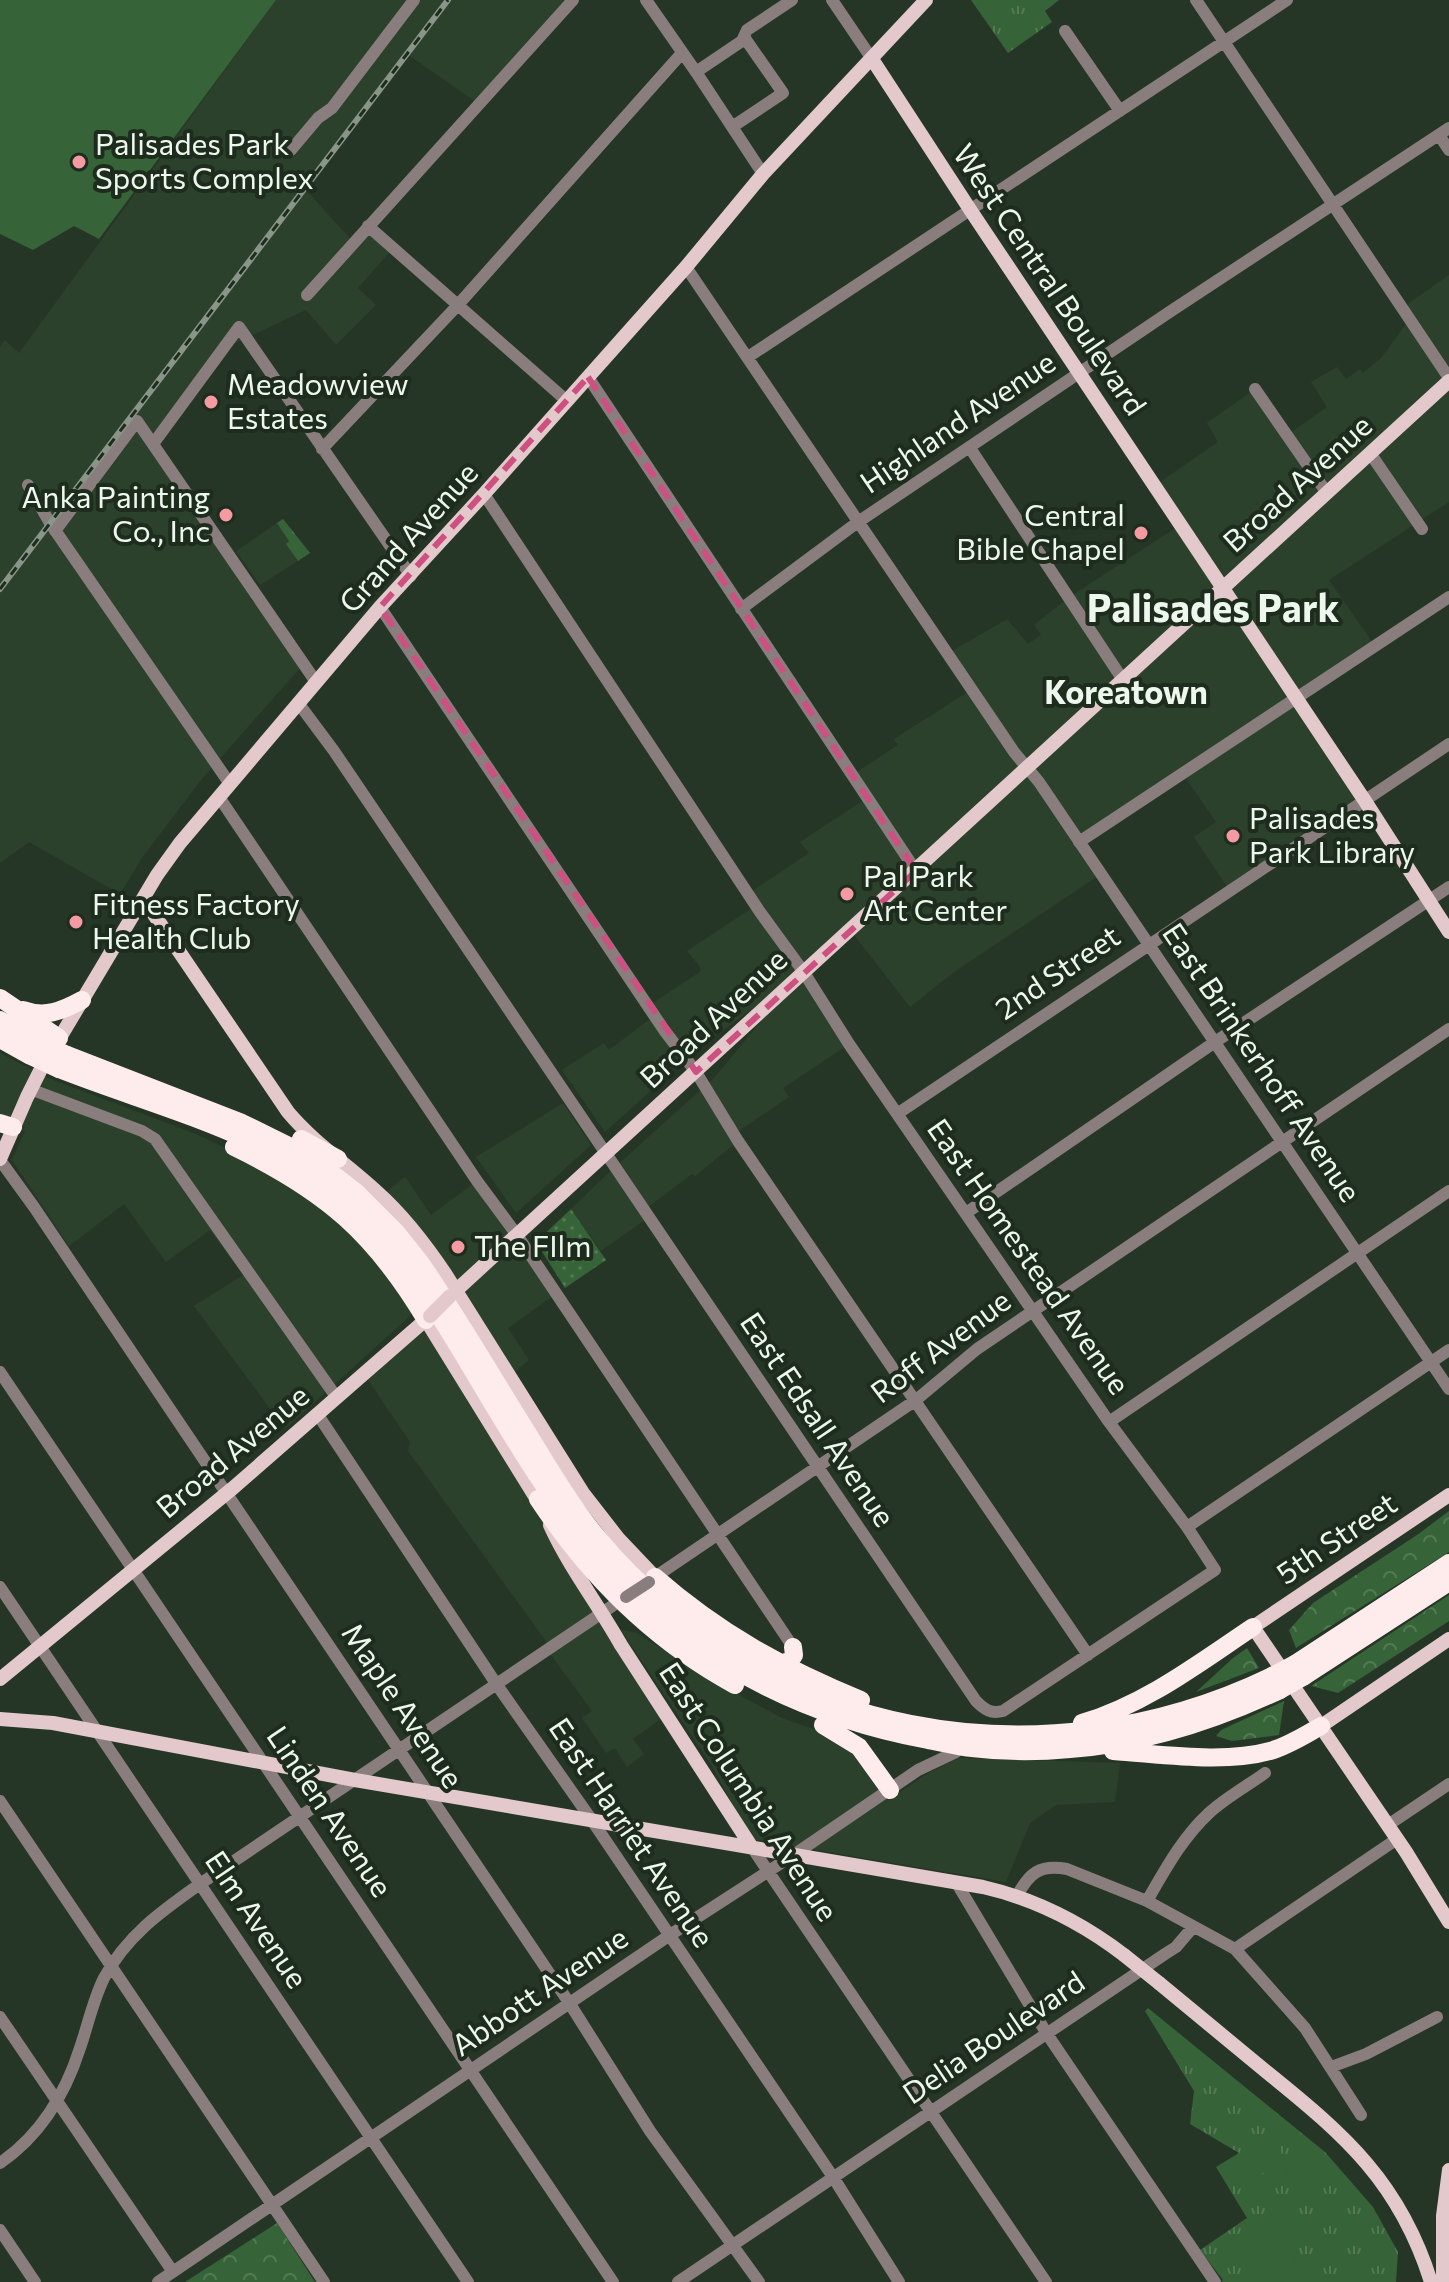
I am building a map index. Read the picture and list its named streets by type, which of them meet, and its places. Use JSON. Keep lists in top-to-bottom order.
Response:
{
  "streets": {
    "main road": [
      "West Central Boulevard",
      "Broad Avenue",
      "Grand Avenue",
      "5th Street",
      "East Columbia Avenue"
    ],
    "street": [
      "Highland Avenue",
      "2nd Street",
      "East Brinkerhoff Avenue",
      "East Homestead Avenue",
      "Roff Avenue",
      "East Edsall Avenue",
      "Maple Avenue",
      "Linden Avenue",
      "East Harriet Avenue",
      "Elm Avenue",
      "Abbott Avenue",
      "Delia Boulevard"
    ]
  },
  "crossings": [
    ["West Central Boulevard", "Highland Avenue"],
    ["West Central Boulevard", "Broad Avenue"],
    ["West Central Boulevard", "Grand Avenue"],
    ["West Central Boulevard", "2nd Street"],
    ["Highland Avenue", "East Brinkerhoff Avenue"],
    ["Broad Avenue", "East Brinkerhoff Avenue"],
    ["Broad Avenue", "East Homestead Avenue"],
    ["Broad Avenue", "East Edsall Avenue"],
    ["Broad Avenue", "Maple Avenue"],
    ["Broad Avenue", "East Columbia Avenue"],
    ["Broad Avenue", "Linden Avenue"],
    ["Broad Avenue", "East Harriet Avenue"],
    ["Broad Avenue", "Elm Avenue"],
    ["Grand Avenue", "East Brinkerhoff Avenue"],
    ["Grand Avenue", "East Homestead Avenue"],
    ["Grand Avenue", "East Edsall Avenue"],
    ["Grand Avenue", "Maple Avenue"],
    ["2nd Street", "East Brinkerhoff Avenue"],
    ["2nd Street", "East Homestead Avenue"],
    ["East Brinkerhoff Avenue", "Roff Avenue"],
    ["East Homestead Avenue", "Roff Avenue"],
    ["East Homestead Avenue", "East Edsall Avenue"],
    ["Roff Avenue", "East Edsall Avenue"],
    ["Roff Avenue", "Maple Avenue"],
    ["Roff Avenue", "East Columbia Avenue"],
    ["Roff Avenue", "Linden Avenue"],
    ["Roff Avenue", "East Harriet Avenue"],
    ["Roff Avenue", "Elm Avenue"],
    ["Maple Avenue", "Abbott Avenue"],
    ["Maple Avenue", "Delia Boulevard"],
    ["East Columbia Avenue", "Abbott Avenue"],
    ["East Columbia Avenue", "Delia Boulevard"],
    ["Linden Avenue", "Abbott Avenue"],
    ["East Harriet Avenue", "Abbott Avenue"],
    ["East Harriet Avenue", "Delia Boulevard"],
    ["Elm Avenue", "Abbott Avenue"]
  ],
  "districts": ["Palisades Park", "Koreatown"],
  "places": [
    "Palisades Park Sports Complex",
    "Meadowview Estates",
    "Anka Painting Co., Inc",
    "Central Bible Chapel",
    "Palisades Park Library",
    "Pal Park Art Center",
    "Fitness Factory Health Club",
    "The FIlm"
  ]
}
